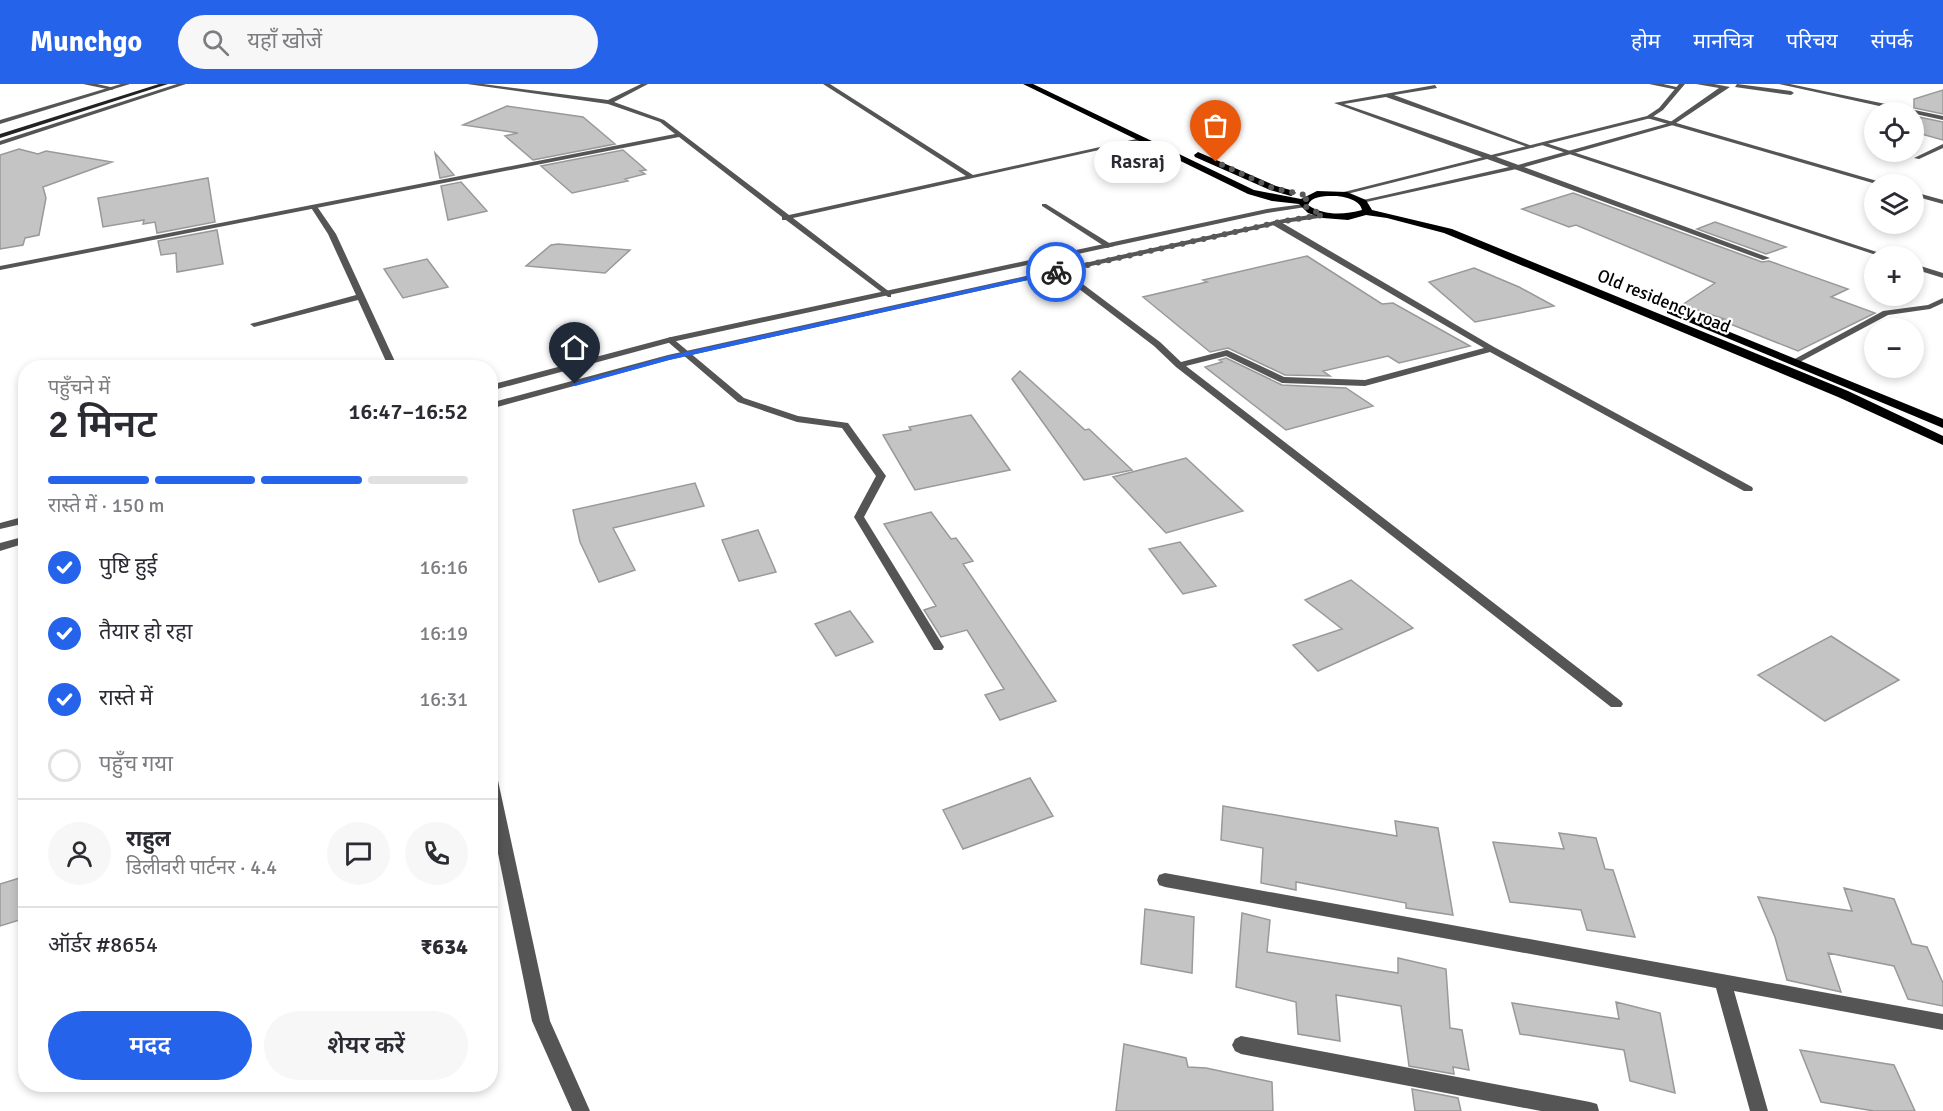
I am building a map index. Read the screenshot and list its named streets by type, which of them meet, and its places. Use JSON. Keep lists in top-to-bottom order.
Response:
{
  "streets": {
    "highway": ["Old residency road"]
  },
  "places": ["Rasraj"],
  "page": {
    "header": "Munchgo",
    "search": "यहाँ खोजें",
    "nav": [
      "होम",
      "मानचित्र",
      "परिचय",
      "संपर्क"
    ],
    "map_buttons": ["+", "−"],
    "bubble": "Rasraj",
    "heading": ["2 मिनट", "पहुँचने में", "16:47–16:52"],
    "panel": [
      "राहुल",
      "डिलीवरी पार्टनर · 4.4",
      "ऑर्डर #8654",
      "₹634"
    ],
    "bar": "रास्ते में · 150 m",
    "list": [
      ["पुष्टि हुई", "16:16"],
      ["तैयार हो रहा", "16:19"],
      ["रास्ते में", "16:31"],
      "पहुँच गया"
    ],
    "buttons": ["मदद", "शेयर करें"]
  }
}
